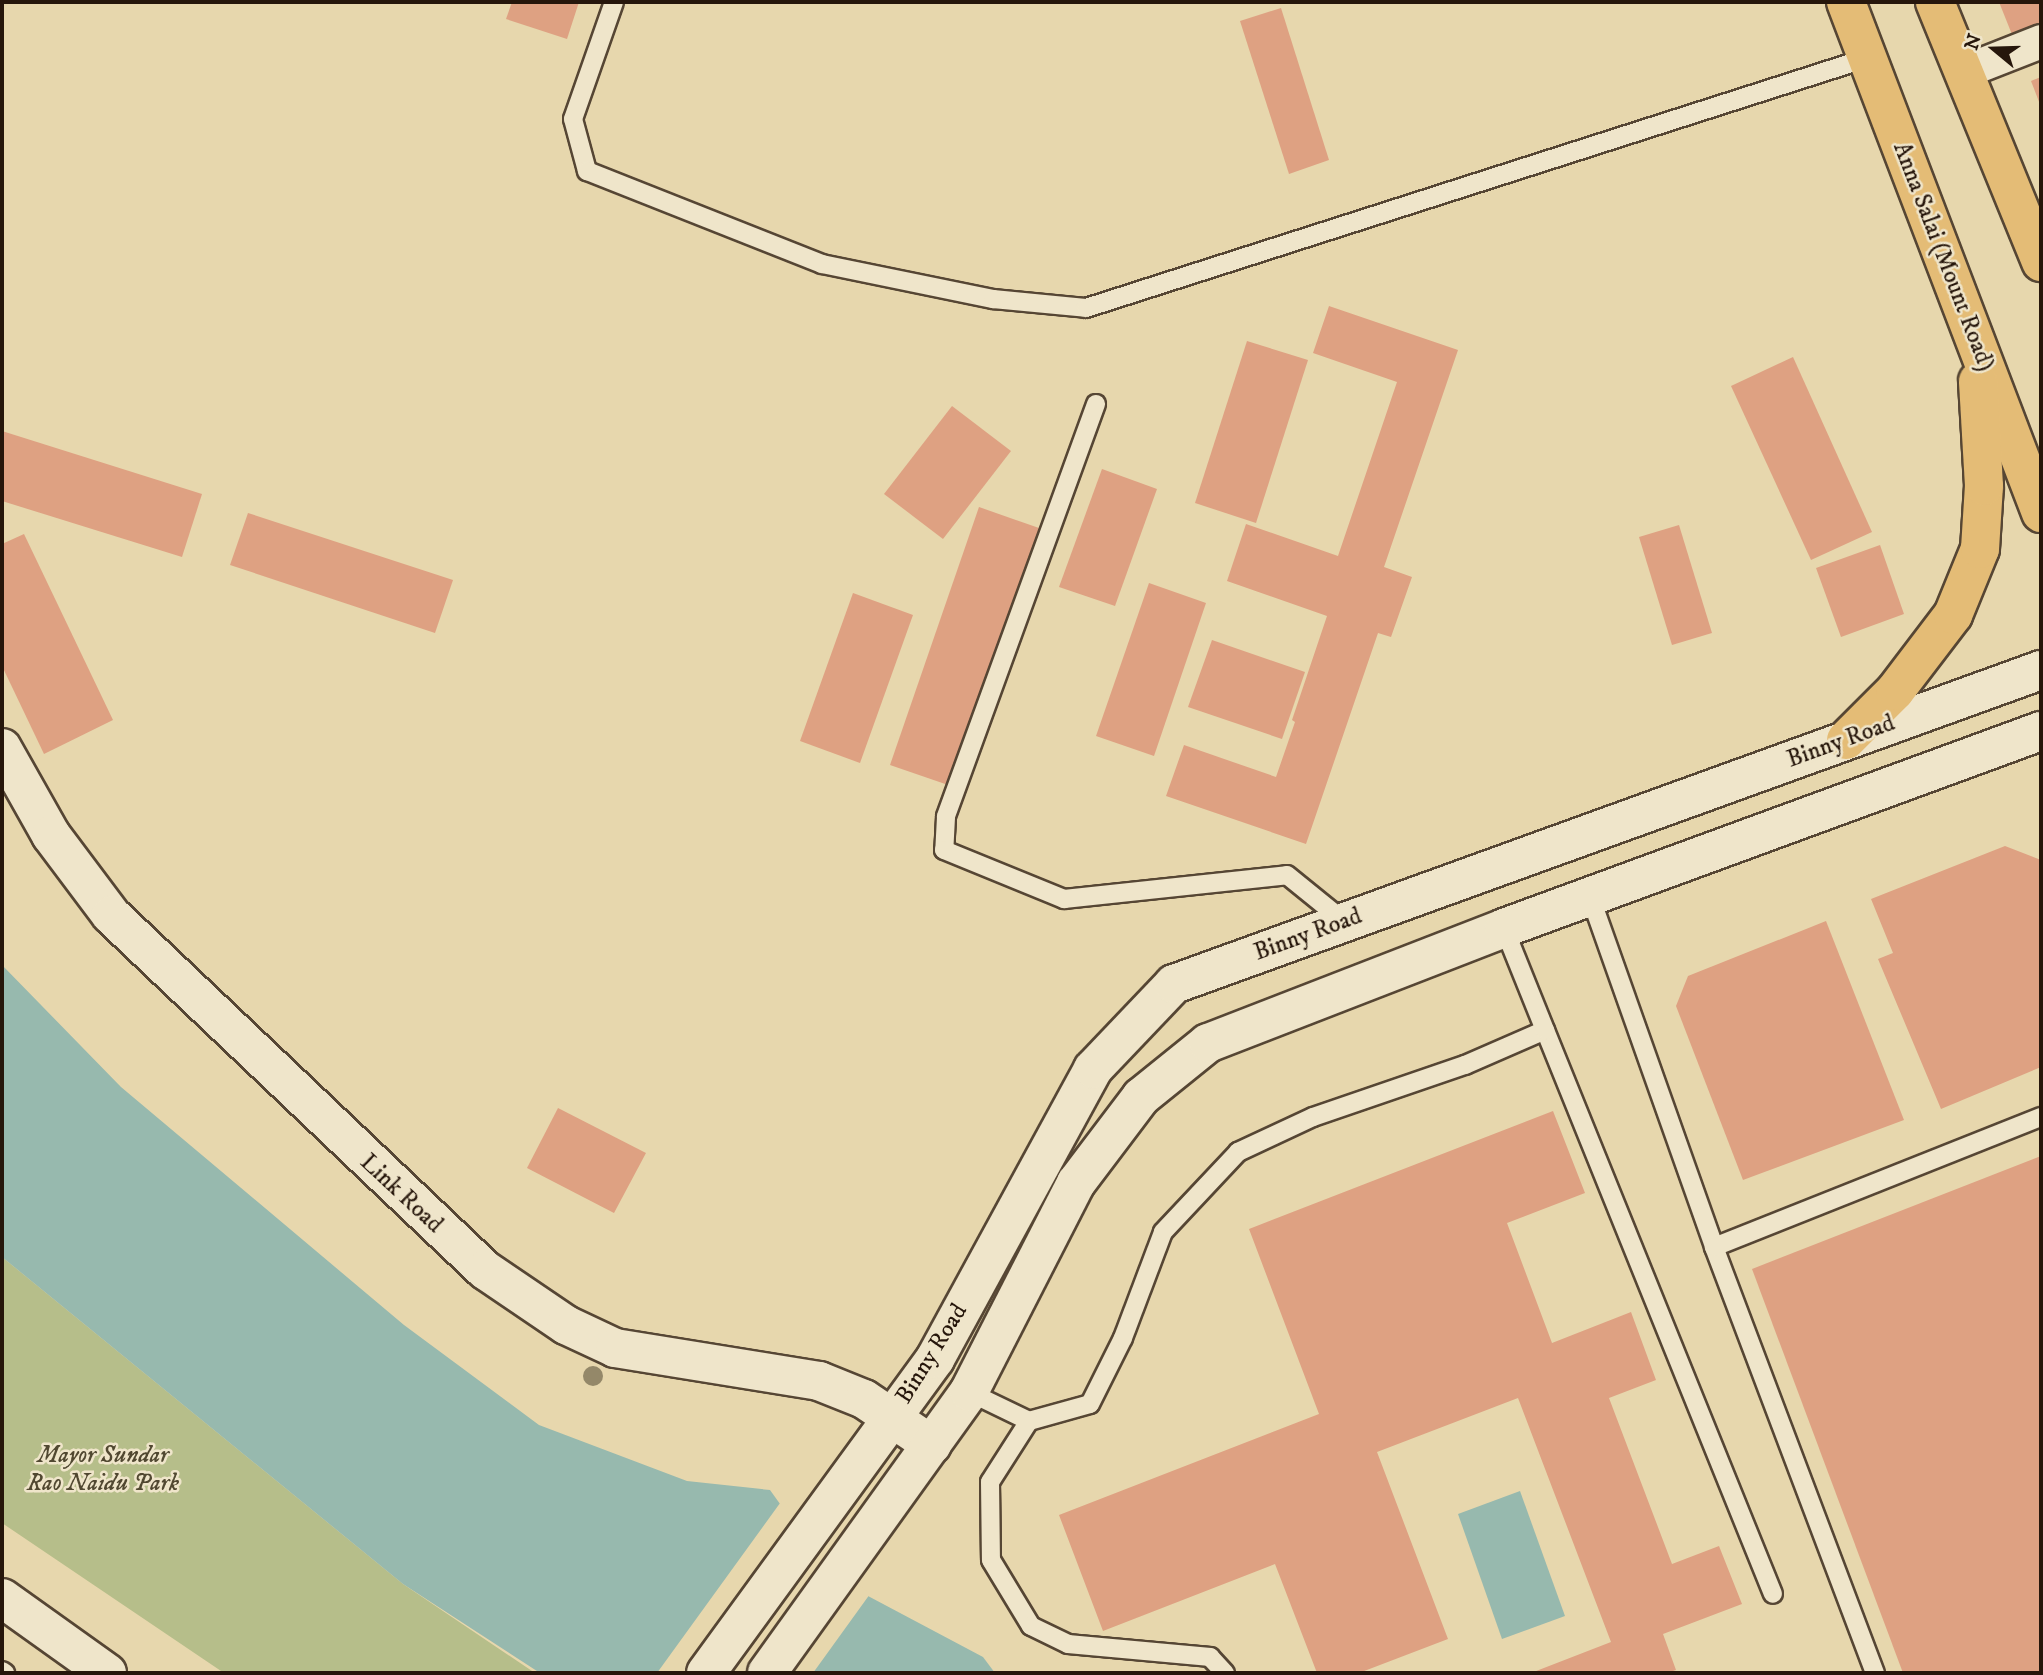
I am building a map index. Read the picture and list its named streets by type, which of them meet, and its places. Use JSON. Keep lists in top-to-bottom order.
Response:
{
  "streets": {
    "main road": ["Anna Salai (Mount Road)", "Binny Road", "Link Road"]
  },
  "crossings": [
    ["Binny Road", "Link Road"]
  ],
  "parks": ["Mayor Sundar Rao Naidu Park"],
  "north": "left"
}
